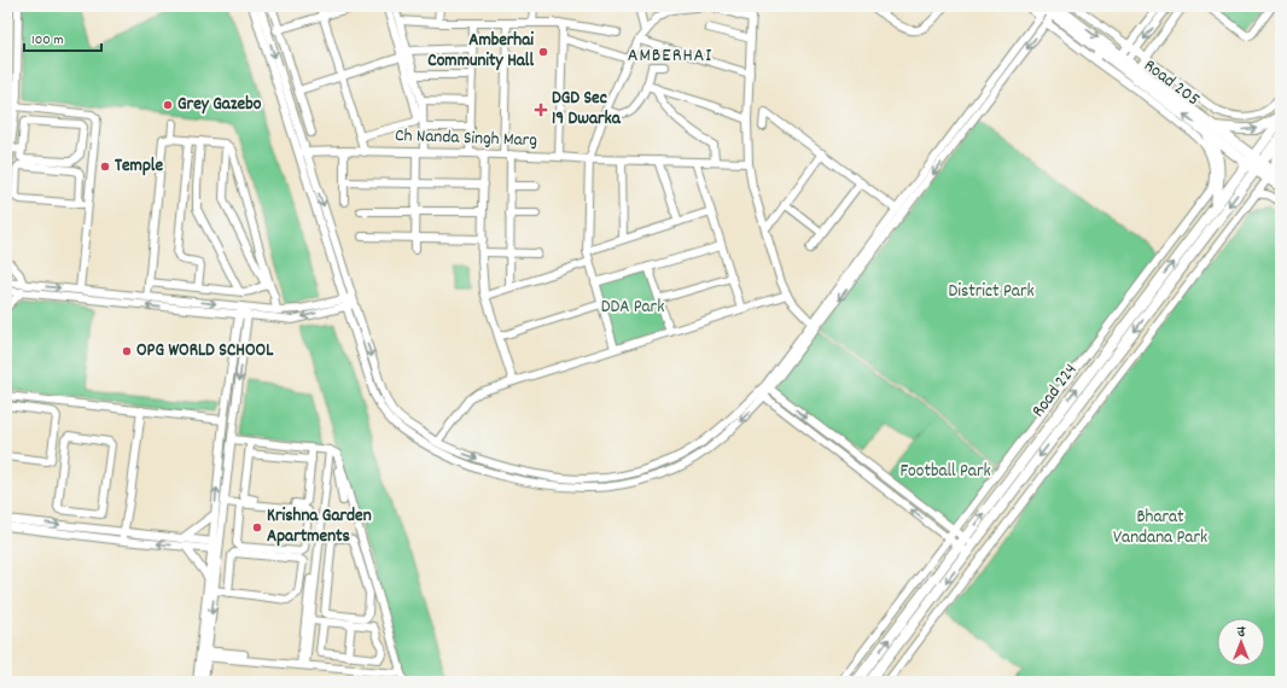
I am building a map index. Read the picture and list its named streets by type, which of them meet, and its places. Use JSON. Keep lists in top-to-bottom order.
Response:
{
  "streets": {
    "main road": ["Road 205", "Road 224"],
    "street": ["Ch Nanda Singh Marg"]
  },
  "crossings": [
    ["Road 205", "Road 224"]
  ],
  "districts": ["AMBERHAI"],
  "parks": [
    "District Park",
    "DDA Park",
    "Football Park",
    "Bharat Vandana Park"
  ],
  "places": {
    "other": [
      "Amberhai Community Hall",
      "Grey Gazebo",
      "Temple",
      "OPG WORLD SCHOOL",
      "Krishna Garden Apartments"
    ],
    "health": ["DGD Sec 19 Dwarka"]
  },
  "scale_bar": "100 m",
  "north": "top"
}
